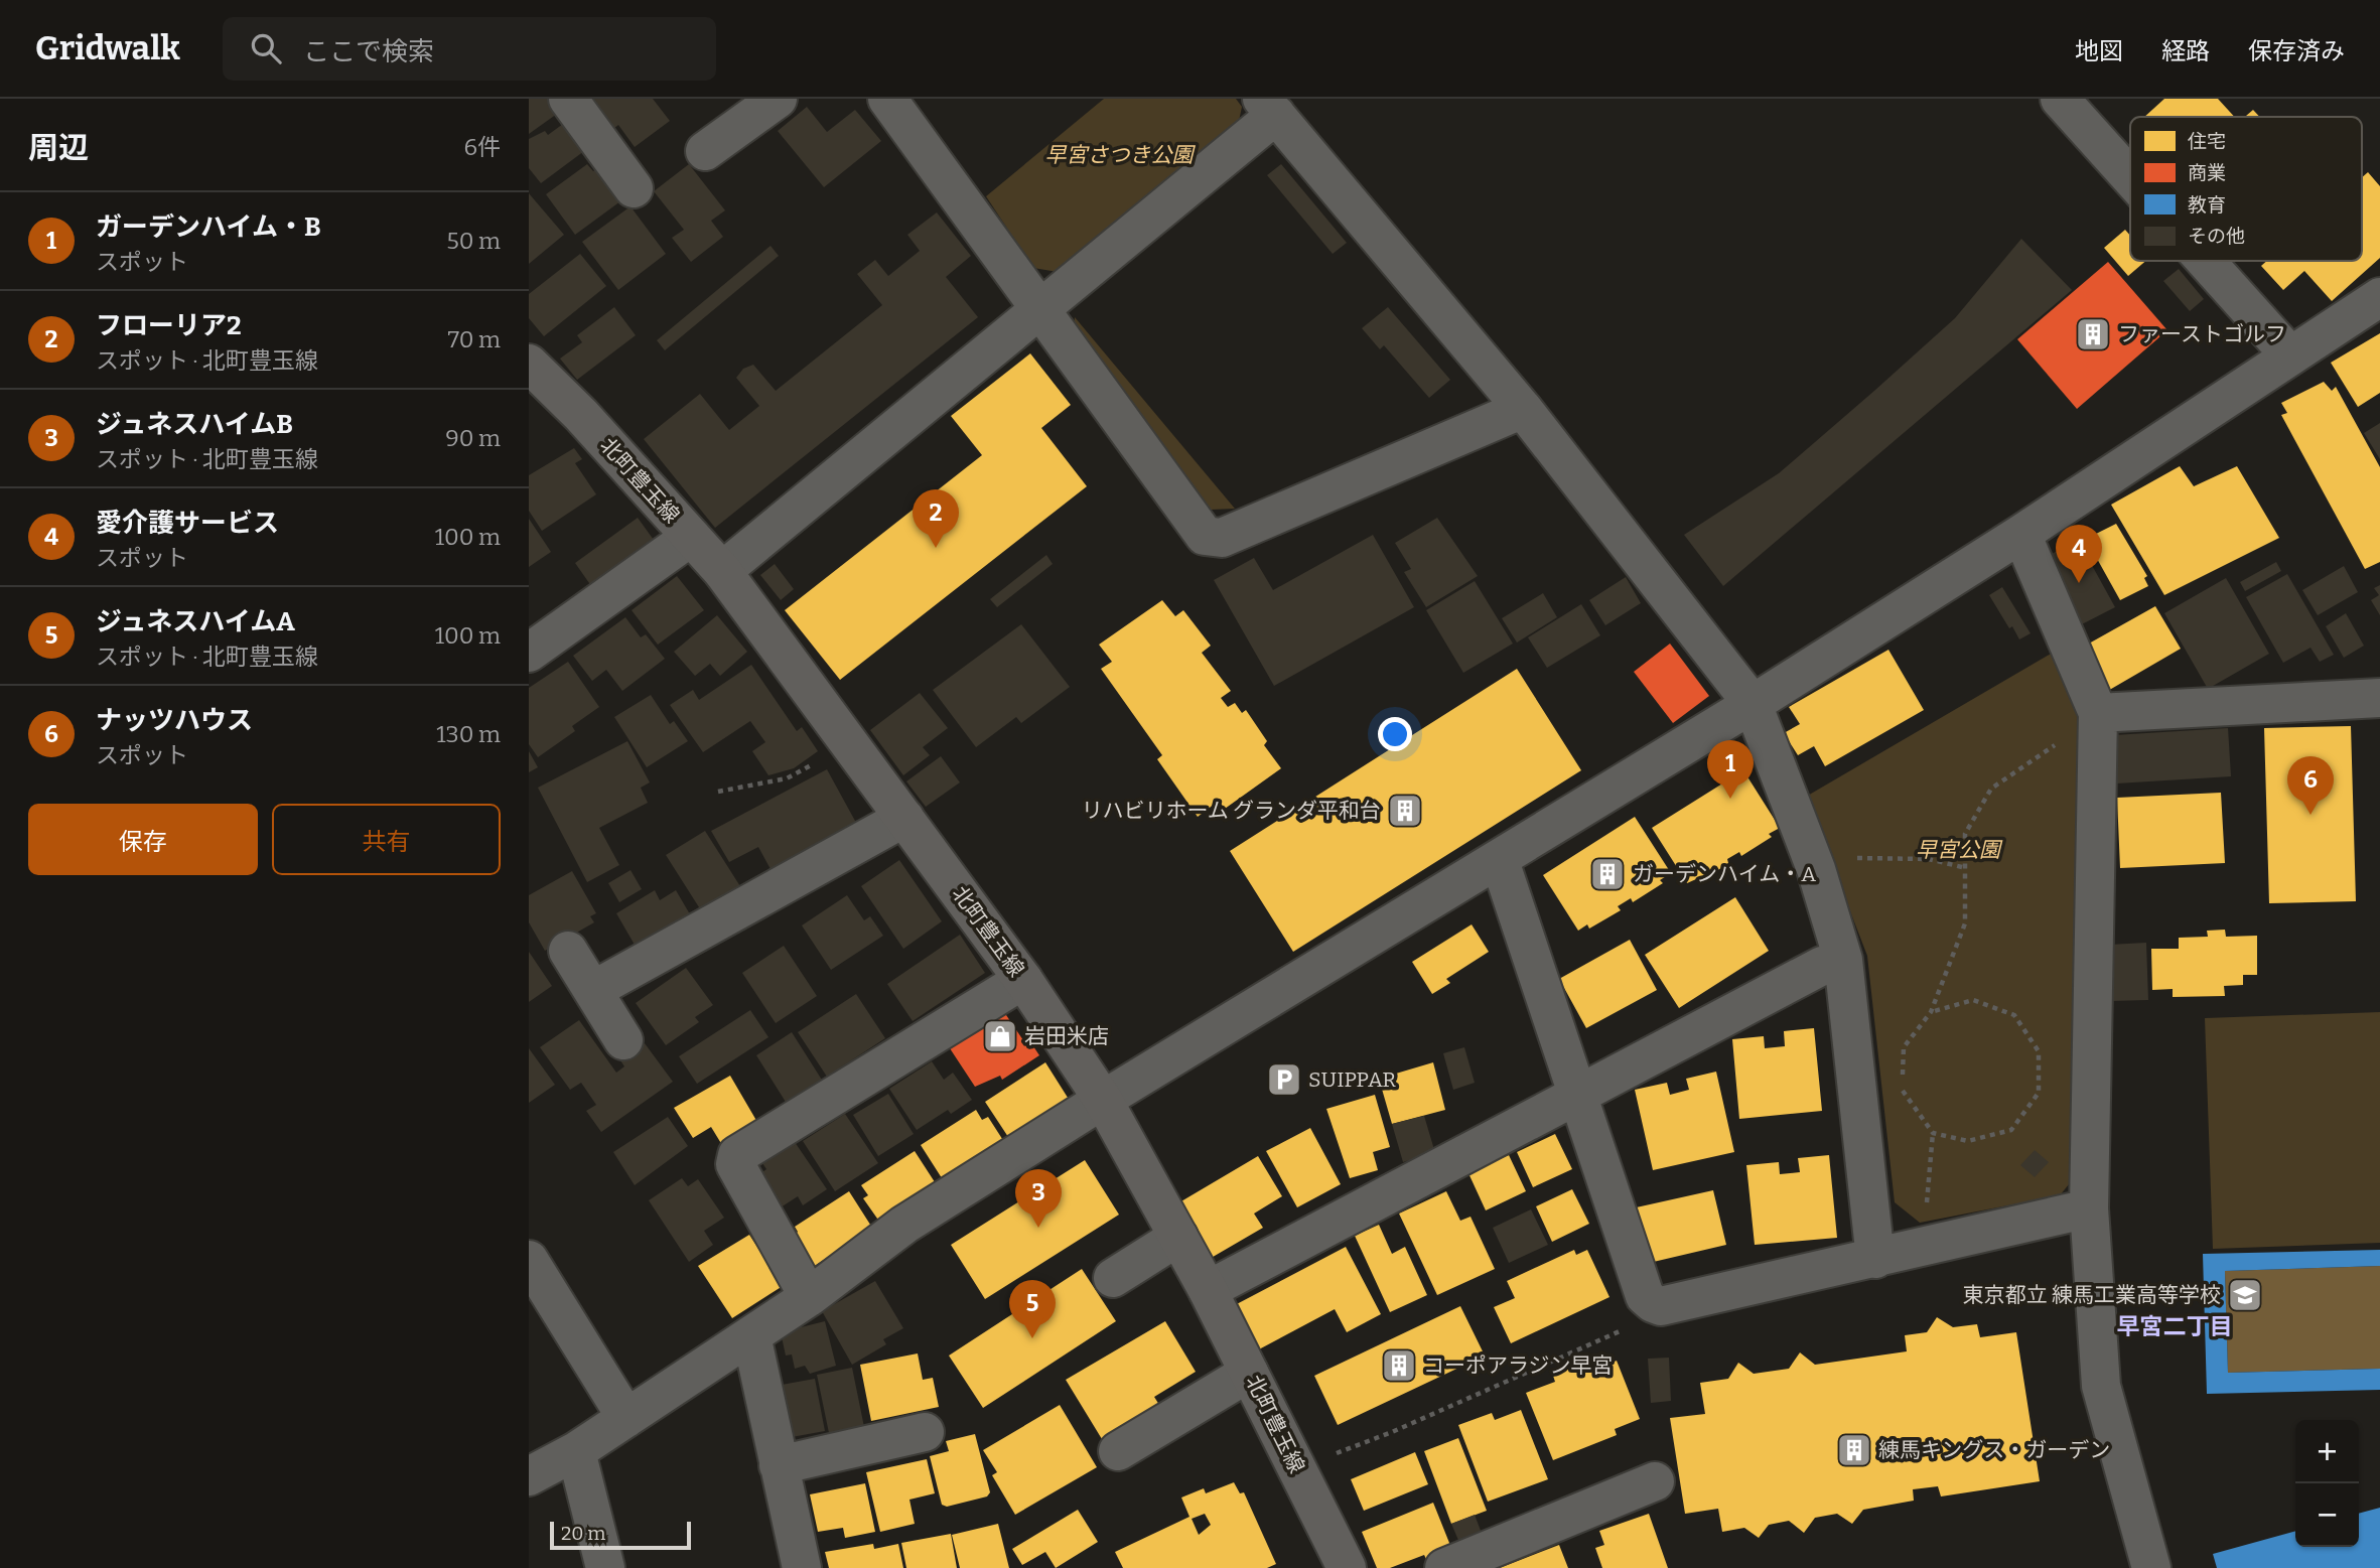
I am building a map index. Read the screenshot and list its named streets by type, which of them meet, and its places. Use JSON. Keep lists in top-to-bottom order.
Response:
{
  "streets": {
    "main road": ["北町豊玉線"]
  },
  "districts": ["早宮二丁目"],
  "parks": ["早宮さつき公園", "早宮公園"],
  "places": {
    "building": [
      "ファーストゴルフ",
      "リハビリホーム グランダ平和台",
      "ガーデンハイム・A",
      "コーポアラジン早宮",
      "練馬キングス・ガーデン"
    ],
    "shop": ["岩田米店"],
    "parking": ["SUIPPAR"],
    "school or university": ["東京都立 練馬工業高等学校"]
  },
  "legend": [
    "住宅",
    "商業",
    "教育",
    "その他"
  ],
  "scale_bar": "20 m",
  "page": {
    "header": "Gridwalk",
    "search": "ここで検索",
    "nav": ["地図", "経路", "保存済み"],
    "heading": ["周辺", "6件"],
    "list": [
      {
        "mark": "1",
        "name": "ガーデンハイム・B",
        "note": "スポット",
        "value": "50 m"
      },
      {
        "mark": "2",
        "name": "フローリア2",
        "note": "スポット · 北町豊玉線",
        "value": "70 m"
      },
      {
        "mark": "3",
        "name": "ジュネスハイムB",
        "note": "スポット · 北町豊玉線",
        "value": "90 m"
      },
      {
        "mark": "4",
        "name": "愛介護サービス",
        "note": "スポット",
        "value": "100 m"
      },
      {
        "mark": "5",
        "name": "ジュネスハイムA",
        "note": "スポット · 北町豊玉線",
        "value": "100 m"
      },
      {
        "mark": "6",
        "name": "ナッツハウス",
        "note": "スポット",
        "value": "130 m"
      }
    ],
    "pins": [
      "2",
      "4",
      "1",
      "6",
      "3",
      "5"
    ],
    "buttons": ["保存", "共有"],
    "map_buttons": ["+", "−"],
    "scale": "20 m"
  }
}
